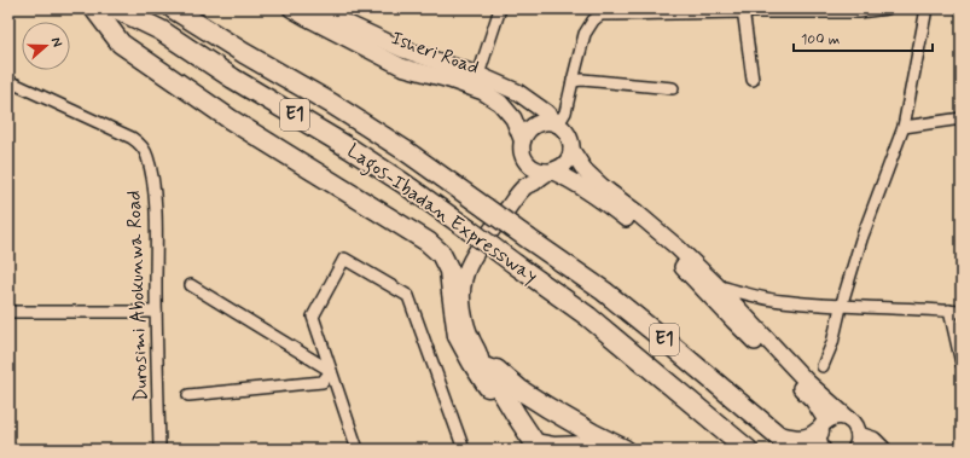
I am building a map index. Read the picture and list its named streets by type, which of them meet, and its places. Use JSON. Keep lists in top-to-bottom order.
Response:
{
  "streets": {
    "highway": ["E1", "Lagos-Ibadan Expressway"],
    "main road": ["Isheri Road"],
    "street": ["Durosimi Abokunwa Road"]
  },
  "scale_bar": "100 m",
  "north": "right"
}
